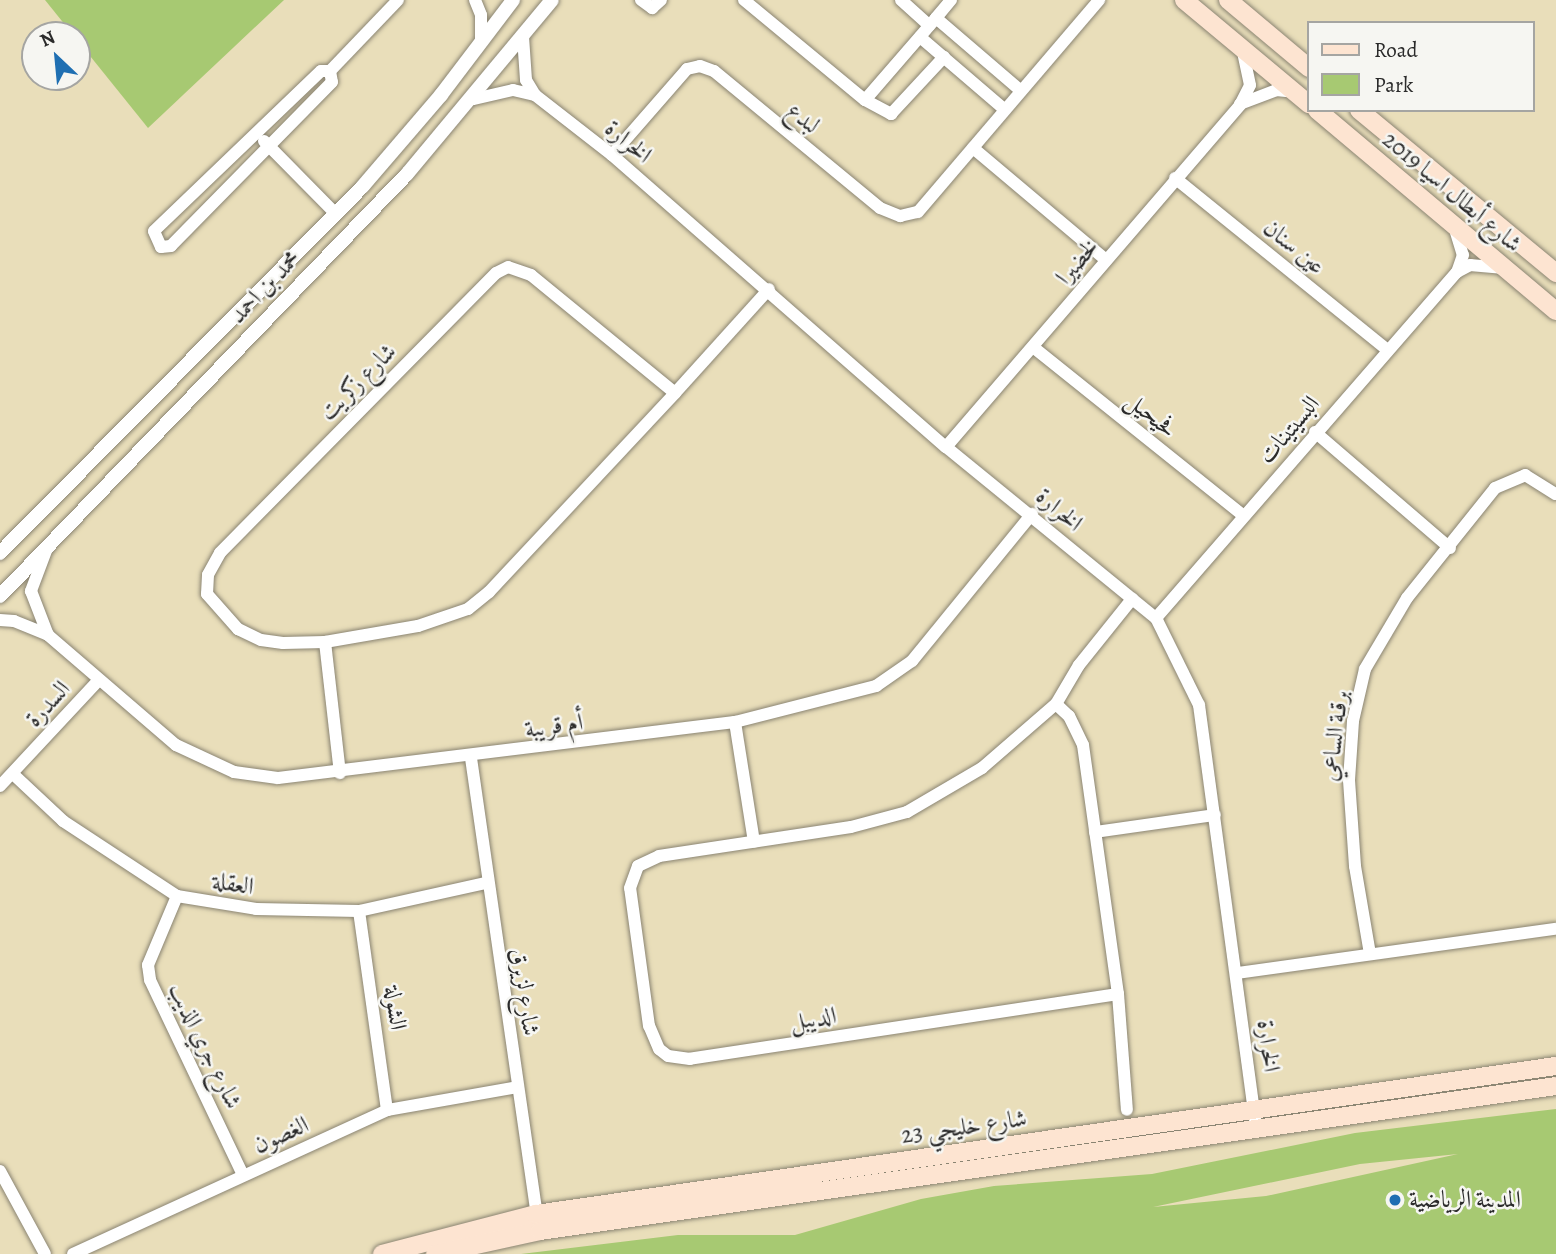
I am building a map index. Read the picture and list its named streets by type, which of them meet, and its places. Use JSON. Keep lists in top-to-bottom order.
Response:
{
  "streets": {
    "main road": ["شارع أبطال اسيا 2019", "شارع خليجي 23"],
    "street": [
      "لبدع",
      "الخرارة",
      "عين سنان",
      "لخضيرا",
      "محمد بن احمد",
      "شارع زكريت",
      "فحيحيل",
      "البسيتينات",
      "السدرة",
      "أم قريبة",
      "برقـة الساعي",
      "العقلة",
      "شارع لزيرق",
      "الشولة",
      "الديبل",
      "شارع جري الذيب",
      "الغصون"
    ]
  },
  "crossings": [
    ["لبدع", "الخرارة"],
    ["الخرارة", "لخضيرا"],
    ["الخرارة", "شارع زكريت"],
    ["الخرارة", "البسيتينات"],
    ["الخرارة", "أم قريبة"],
    ["الخرارة", "الديبل"],
    ["الخرارة", "شارع خليجي 23"],
    ["عين سنان", "لخضيرا"],
    ["عين سنان", "البسيتينات"],
    ["لخضيرا", "فحيحيل"],
    ["محمد بن احمد", "أم قريبة"],
    ["فحيحيل", "البسيتينات"],
    ["السدرة", "أم قريبة"],
    ["السدرة", "العقلة"],
    ["أم قريبة", "شارع لزيرق"],
    ["العقلة", "شارع لزيرق"],
    ["العقلة", "الشولة"],
    ["العقلة", "شارع جري الذيب"],
    ["شارع لزيرق", "شارع خليجي 23"],
    ["شارع لزيرق", "الغصون"],
    ["الشولة", "الغصون"],
    ["شارع جري الذيب", "الغصون"]
  ],
  "places": ["المدينة الرياضية"],
  "legend": ["Road", "Park"],
  "north": "top left"
}
